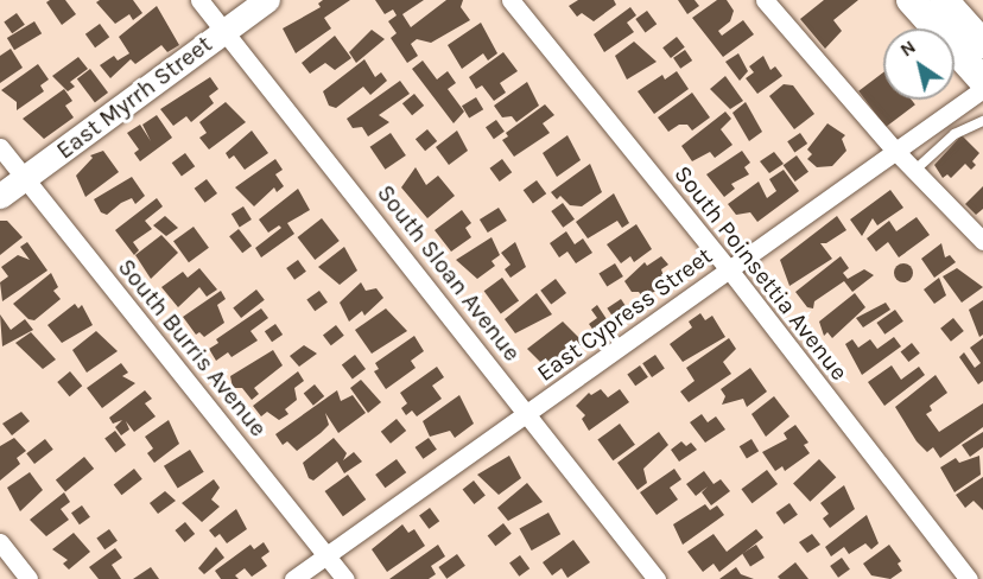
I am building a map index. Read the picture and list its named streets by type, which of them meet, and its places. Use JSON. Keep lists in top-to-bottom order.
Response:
{
  "streets": {
    "street": [
      "East Myrrh Street",
      "South Sloan Avenue",
      "South Poinsettia Avenue",
      "East Cypress Street",
      "South Burris Avenue"
    ]
  },
  "crossings": [
    ["East Myrrh Street", "South Sloan Avenue"],
    ["East Myrrh Street", "South Burris Avenue"],
    ["South Sloan Avenue", "East Cypress Street"],
    ["South Poinsettia Avenue", "East Cypress Street"],
    ["East Cypress Street", "South Burris Avenue"]
  ],
  "north": "top left"
}
